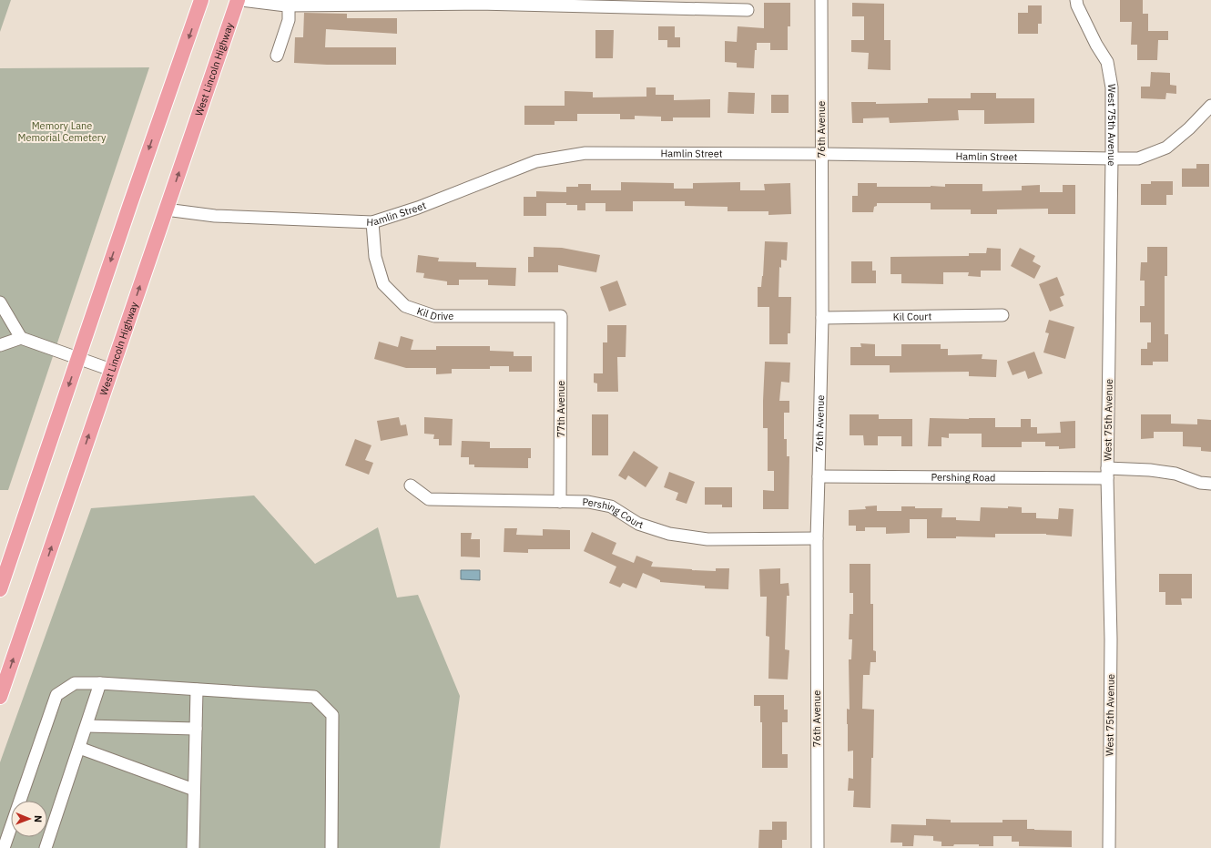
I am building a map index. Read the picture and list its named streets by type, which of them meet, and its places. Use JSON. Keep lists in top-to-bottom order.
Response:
{
  "streets": {
    "main road": ["West Lincoln Highway"],
    "street": [
      "West 75th Avenue",
      "76th Avenue",
      "Hamlin Street",
      "Kil Drive",
      "Kil Court",
      "77th Avenue",
      "Pershing Road",
      "Pershing Court"
    ]
  },
  "crossings": [
    ["West Lincoln Highway", "Hamlin Street"],
    ["West 75th Avenue", "Hamlin Street"],
    ["West 75th Avenue", "Pershing Road"],
    ["76th Avenue", "Hamlin Street"],
    ["76th Avenue", "Kil Court"],
    ["76th Avenue", "Pershing Road"],
    ["76th Avenue", "Pershing Court"],
    ["Hamlin Street", "Kil Drive"],
    ["Kil Drive", "77th Avenue"],
    ["77th Avenue", "Pershing Court"]
  ],
  "parks": ["Memory Lane Memorial Cemetery"],
  "north": "right"
}
